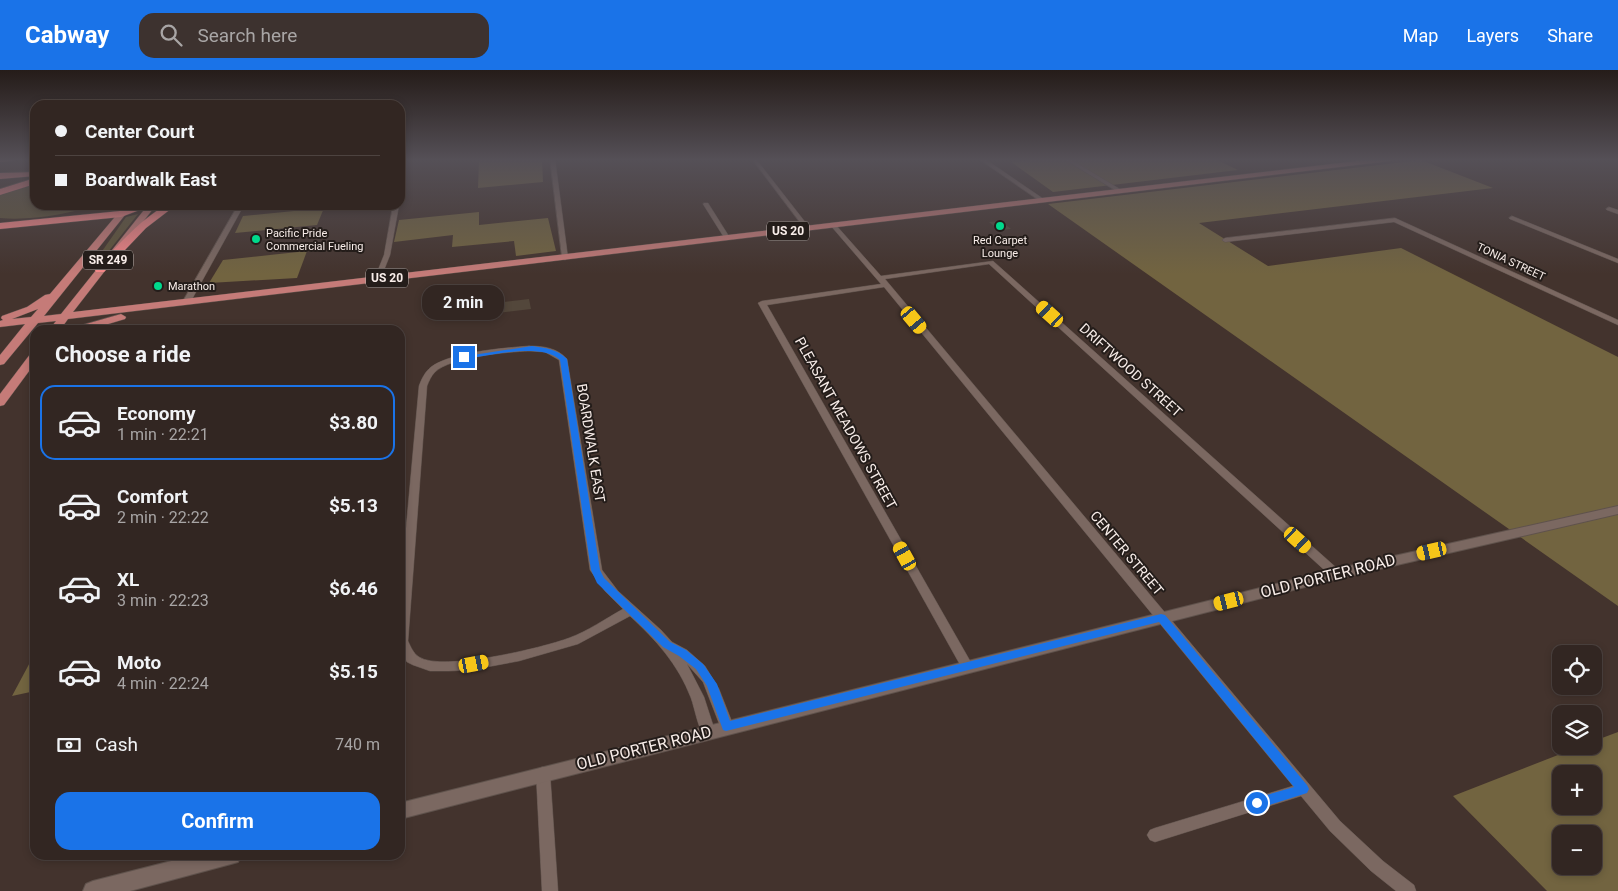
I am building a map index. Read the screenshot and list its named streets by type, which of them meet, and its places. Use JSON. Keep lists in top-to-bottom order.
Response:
{
  "streets": {
    "main road": ["US 20", "SR 249"],
    "street": [
      "TONIA STREET",
      "DRIFTWOOD STREET",
      "PLEASANT MEADOWS STREET",
      "BOARDWALK EAST",
      "CENTER STREET",
      "OLD PORTER ROAD"
    ]
  },
  "crossings": [
    ["US 20", "SR 249"],
    ["US 20", "CENTER STREET"],
    ["DRIFTWOOD STREET", "PLEASANT MEADOWS STREET"],
    ["DRIFTWOOD STREET", "CENTER STREET"],
    ["DRIFTWOOD STREET", "OLD PORTER ROAD"],
    ["PLEASANT MEADOWS STREET", "CENTER STREET"],
    ["PLEASANT MEADOWS STREET", "OLD PORTER ROAD"],
    ["BOARDWALK EAST", "OLD PORTER ROAD"],
    ["CENTER STREET", "OLD PORTER ROAD"]
  ],
  "places": ["Red Carpet Lounge", "Pacific Pride Commercial Fueling", "Marathon"],
  "page": {
    "header": "Cabway",
    "search": "Search here",
    "nav": ["Map", "Layers", "Share"],
    "banner": ["Center Court", "Boardwalk East"],
    "bubble": "2 min",
    "heading": "Choose a ride",
    "list": [
      {
        "name": "Economy",
        "note": "1 min · 22:21",
        "value": "$3.80"
      },
      {
        "name": "Comfort",
        "note": "2 min · 22:22",
        "value": "$5.13"
      },
      {
        "name": "XL",
        "note": "3 min · 22:23",
        "value": "$6.46"
      },
      {
        "name": "Moto",
        "note": "4 min · 22:24",
        "value": "$5.15"
      }
    ],
    "map_buttons": ["+", "−"],
    "pay": ["Cash", "740 m"],
    "buttons": "Confirm"
  }
}
